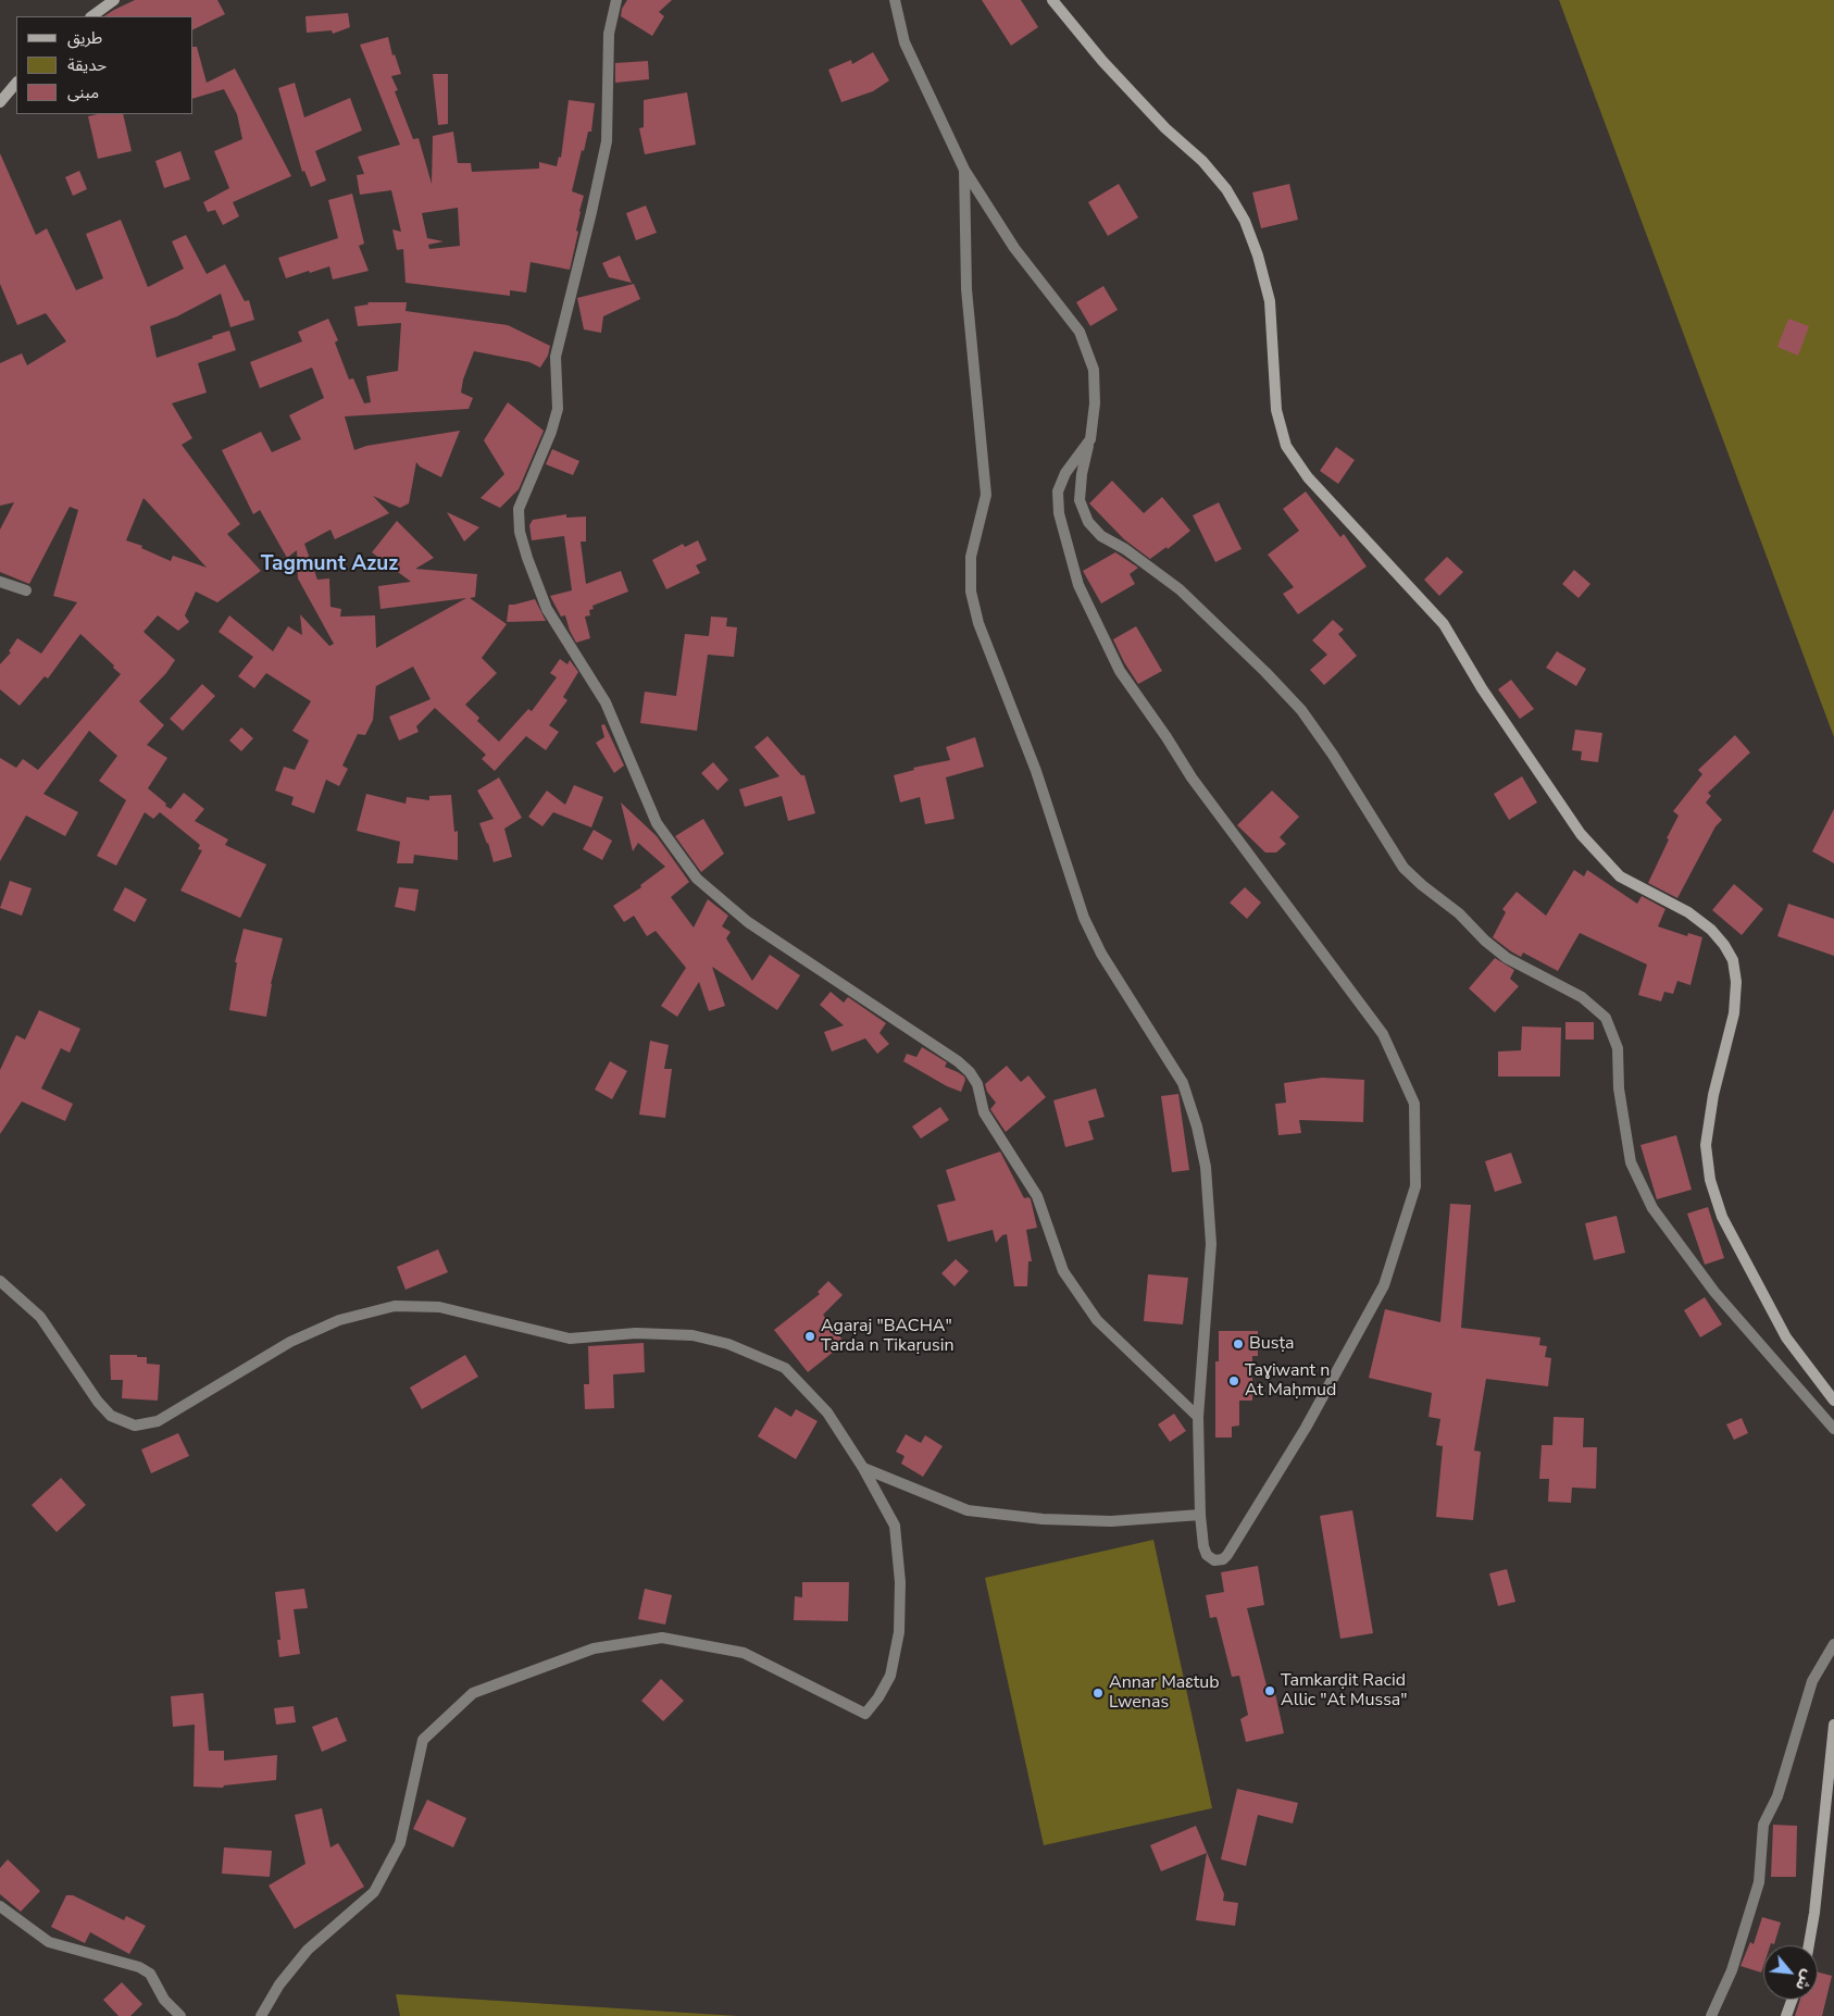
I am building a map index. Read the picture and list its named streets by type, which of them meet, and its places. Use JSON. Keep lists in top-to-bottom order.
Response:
{
  "districts": ["Tagmunt Azuz"],
  "places": [
    "Agaṛaj \"BACHA\" Tarda n Tikaṛusin",
    "Busṭa",
    "Taɣiwant n At Maḥmud",
    "Tamkarḍit Racid Allic \"At Mussa\"",
    "Annar Maɛtub Lwenas"
  ],
  "legend": ["طريق", "حديقة", "مبنى"],
  "north": "bottom right"
}
